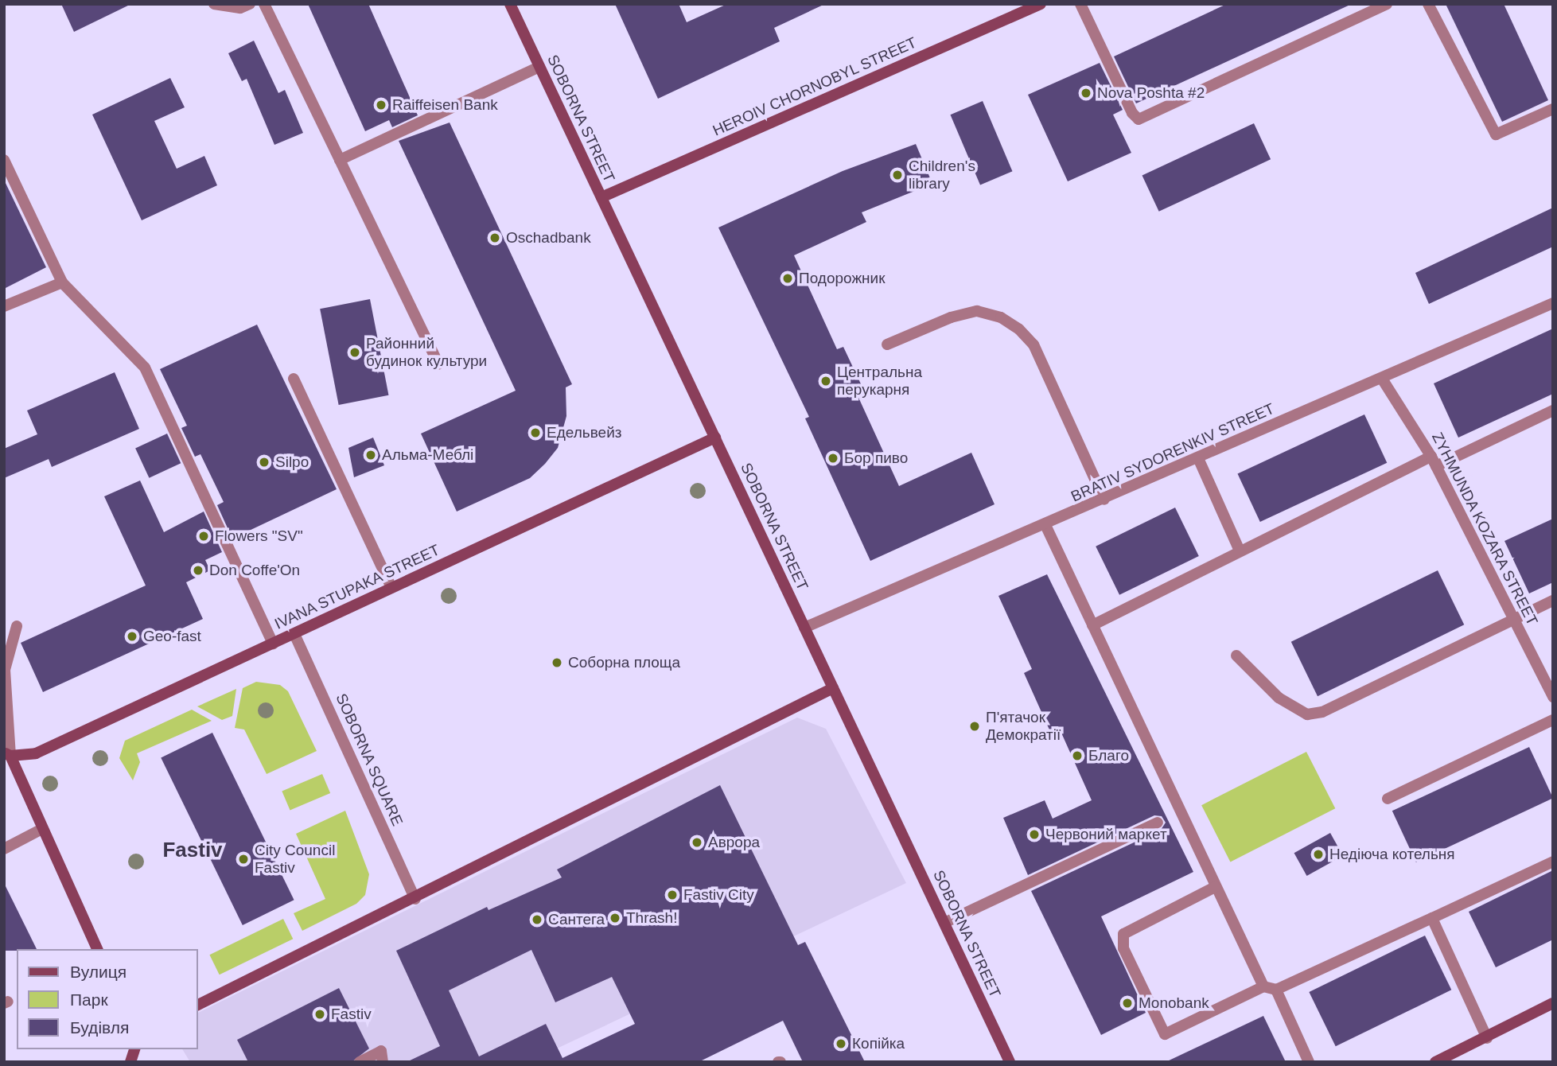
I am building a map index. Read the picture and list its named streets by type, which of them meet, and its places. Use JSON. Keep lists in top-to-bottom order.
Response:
{
  "streets": {
    "street": [
      "HEROIV CHORNOBYL STREET",
      "SOBORNA STREET",
      "BRATIV SYDORENKIV STREET",
      "ZYHMUNDA KOZARA STREET",
      "IVANA STUPAKA STREET",
      "SOBORNA SQUARE"
    ]
  },
  "crossings": [
    ["HEROIV CHORNOBYL STREET", "SOBORNA STREET"],
    ["SOBORNA STREET", "BRATIV SYDORENKIV STREET"],
    ["SOBORNA STREET", "IVANA STUPAKA STREET"],
    ["BRATIV SYDORENKIV STREET", "ZYHMUNDA KOZARA STREET"],
    ["IVANA STUPAKA STREET", "SOBORNA SQUARE"]
  ],
  "districts": ["Fastiv"],
  "places": [
    "Nova Poshta #2",
    "Raiffeisen Bank",
    "Children's library",
    "Oschadbank",
    "Подорожник",
    "Районний будинок культури",
    "Центральна перукарня",
    "Едельвейз",
    "Альма-Меблі",
    "Бор пиво",
    "Silpo",
    "Flowers \"SV\"",
    "Don Coffe'On",
    "Geo-fast",
    "Соборна площа",
    "П'ятачок Демократії",
    "Благо",
    "Червоний маркет",
    "Аврора",
    "Недіюча котельня",
    "City Council Fastiv",
    "Fastiv City",
    "Thrash!",
    "Сантега",
    "Monobank",
    "Fastiv",
    "Копійка"
  ],
  "legend": ["Вулиця", "Парк", "Будівля"]
}
